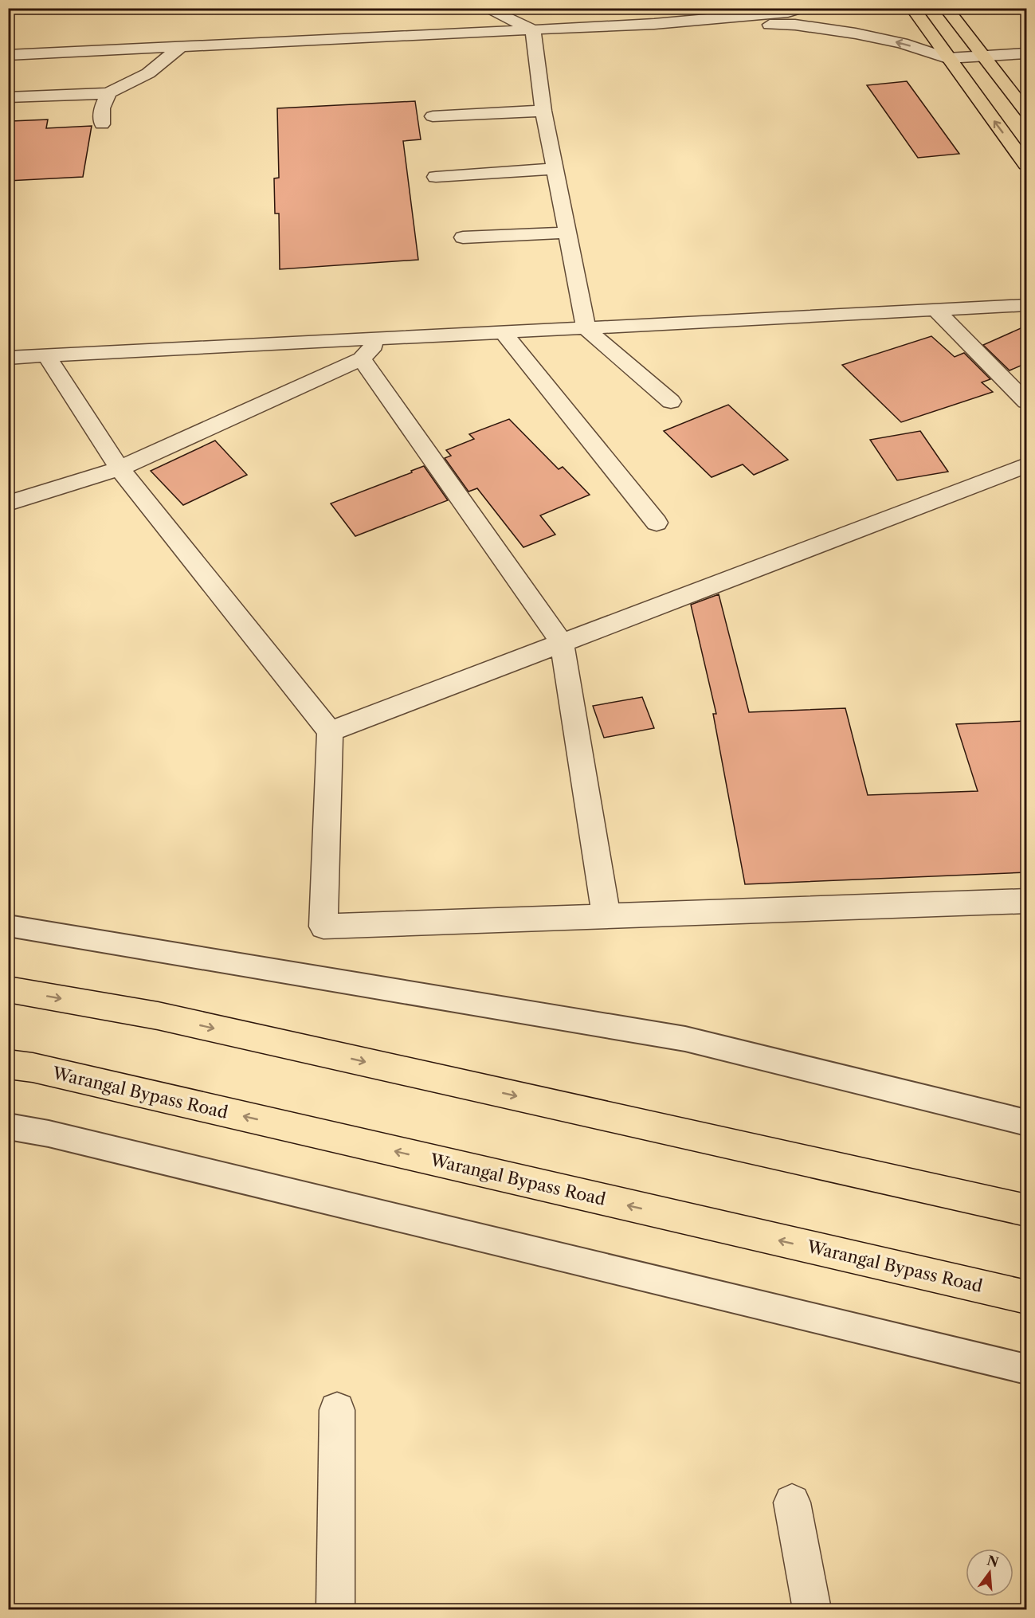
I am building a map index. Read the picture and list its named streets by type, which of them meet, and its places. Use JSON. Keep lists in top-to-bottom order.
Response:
{
  "streets": {
    "highway": ["Warangal Bypass Road"]
  },
  "north": "top"
}
